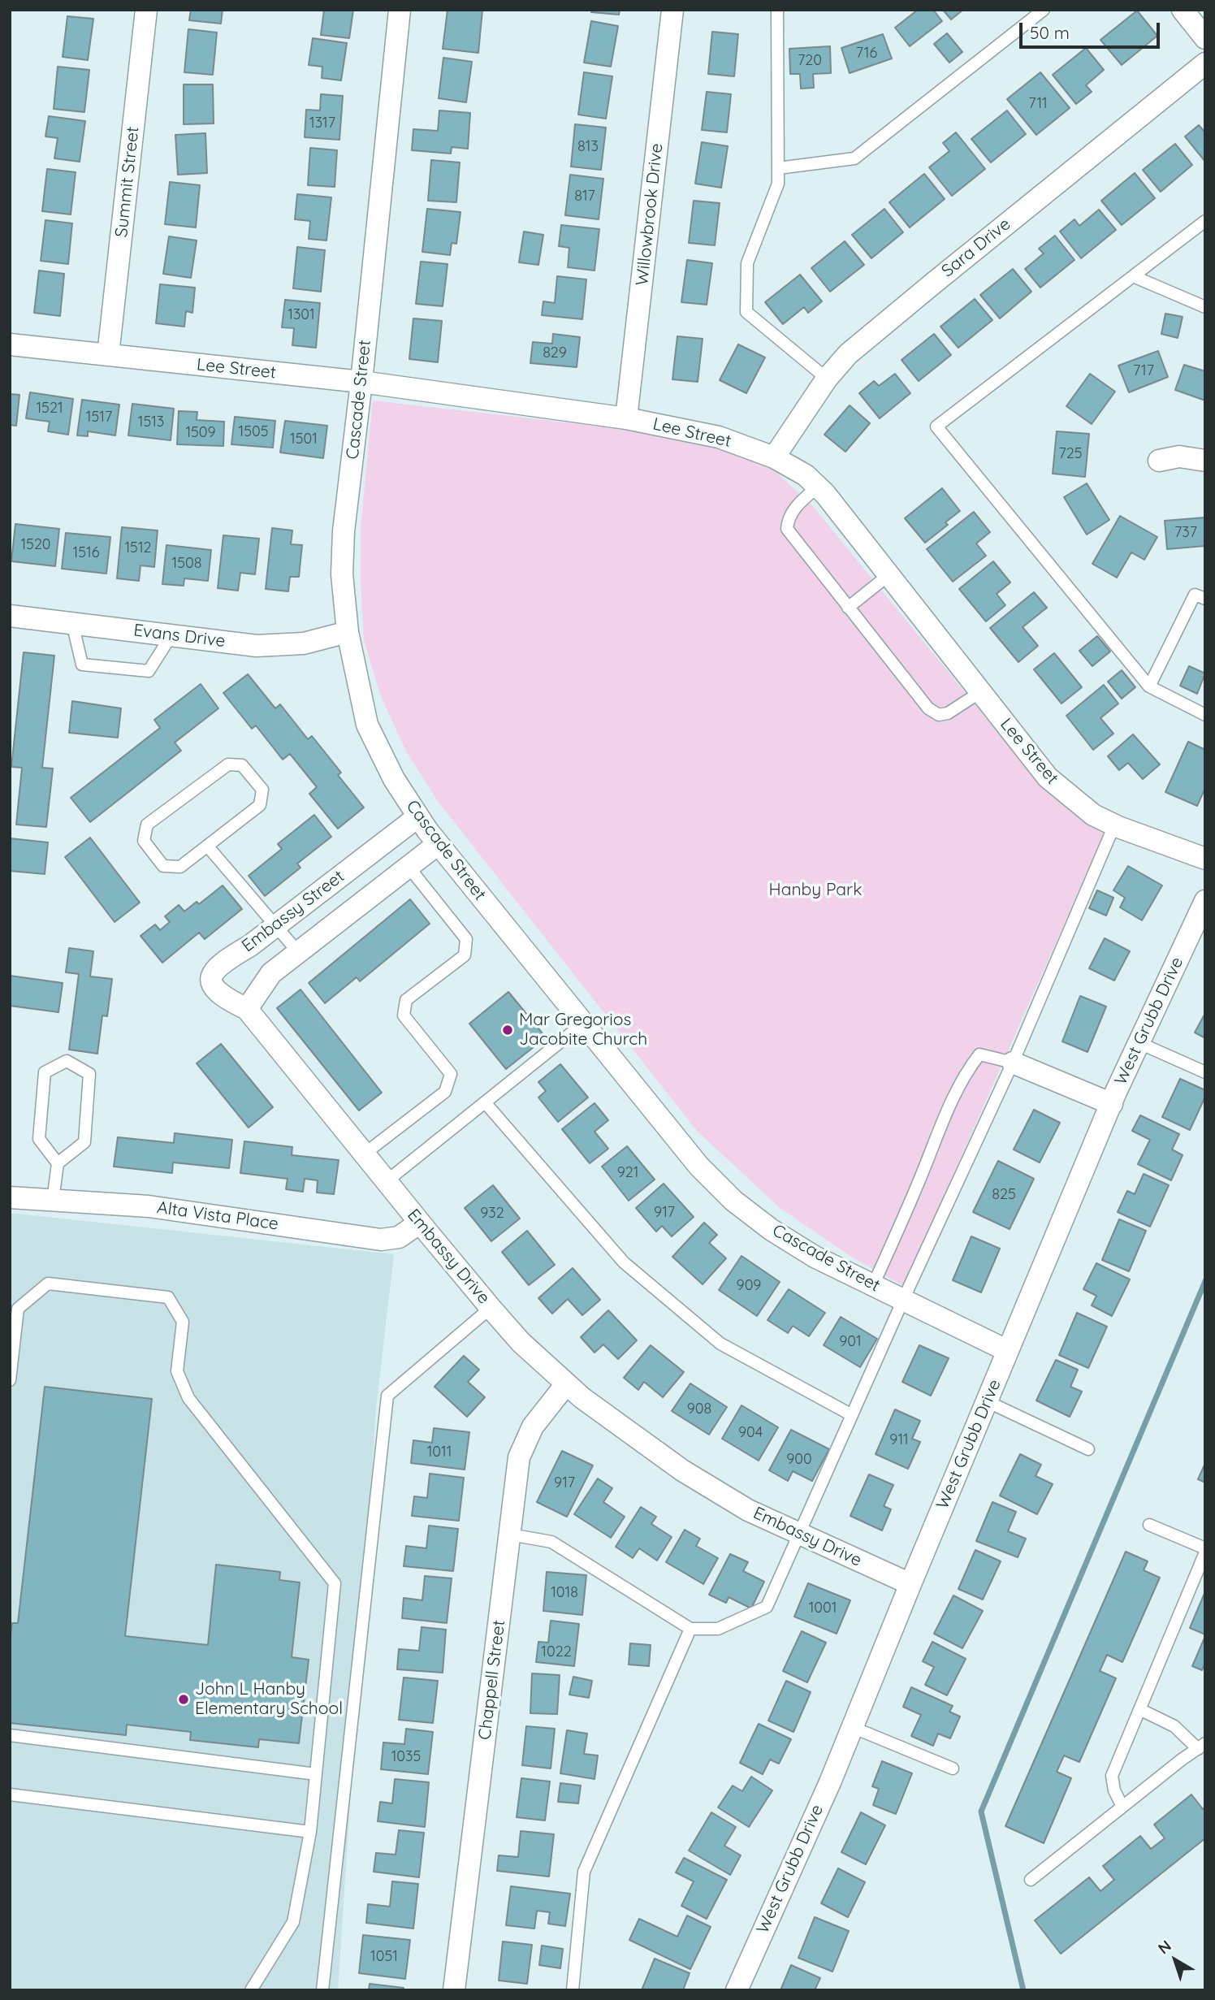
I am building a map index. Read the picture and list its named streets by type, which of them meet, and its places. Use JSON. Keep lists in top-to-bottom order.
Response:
{
  "streets": {
    "street": [
      "Summit Street",
      "Willowbrook Drive",
      "Sara Drive",
      "Lee Street",
      "Cascade Street",
      "Evans Drive",
      "Embassy Street",
      "West Grubb Drive",
      "Alta Vista Place",
      "Embassy Drive",
      "Chappell Street"
    ]
  },
  "crossings": [
    ["Summit Street", "Lee Street"],
    ["Willowbrook Drive", "Lee Street"],
    ["Sara Drive", "Lee Street"],
    ["Lee Street", "Cascade Street"],
    ["Cascade Street", "Evans Drive"],
    ["Cascade Street", "Embassy Street"],
    ["Cascade Street", "West Grubb Drive"],
    ["Embassy Street", "Embassy Drive"],
    ["West Grubb Drive", "Embassy Drive"],
    ["Alta Vista Place", "Embassy Drive"],
    ["Embassy Drive", "Chappell Street"]
  ],
  "parks": ["Hanby Park"],
  "places": ["Mar Gregorios Jacobite Church", "John L Hanby Elementary School"],
  "house_numbers": [
    "716",
    "720",
    "711",
    "1317",
    "813",
    "817",
    "1301",
    "829",
    "717",
    "1521",
    "1517",
    "1513",
    "1505",
    "1509",
    "1501",
    "725",
    "737",
    "1520",
    "1512",
    "1516",
    "1508",
    "921",
    "825",
    "917",
    "932",
    "909",
    "901",
    "908",
    "904",
    "911",
    "1011",
    "900",
    "917",
    "1018",
    "1001",
    "1022",
    "1035",
    "1051"
  ],
  "scale_bar": "50 m",
  "north": "top left"
}
